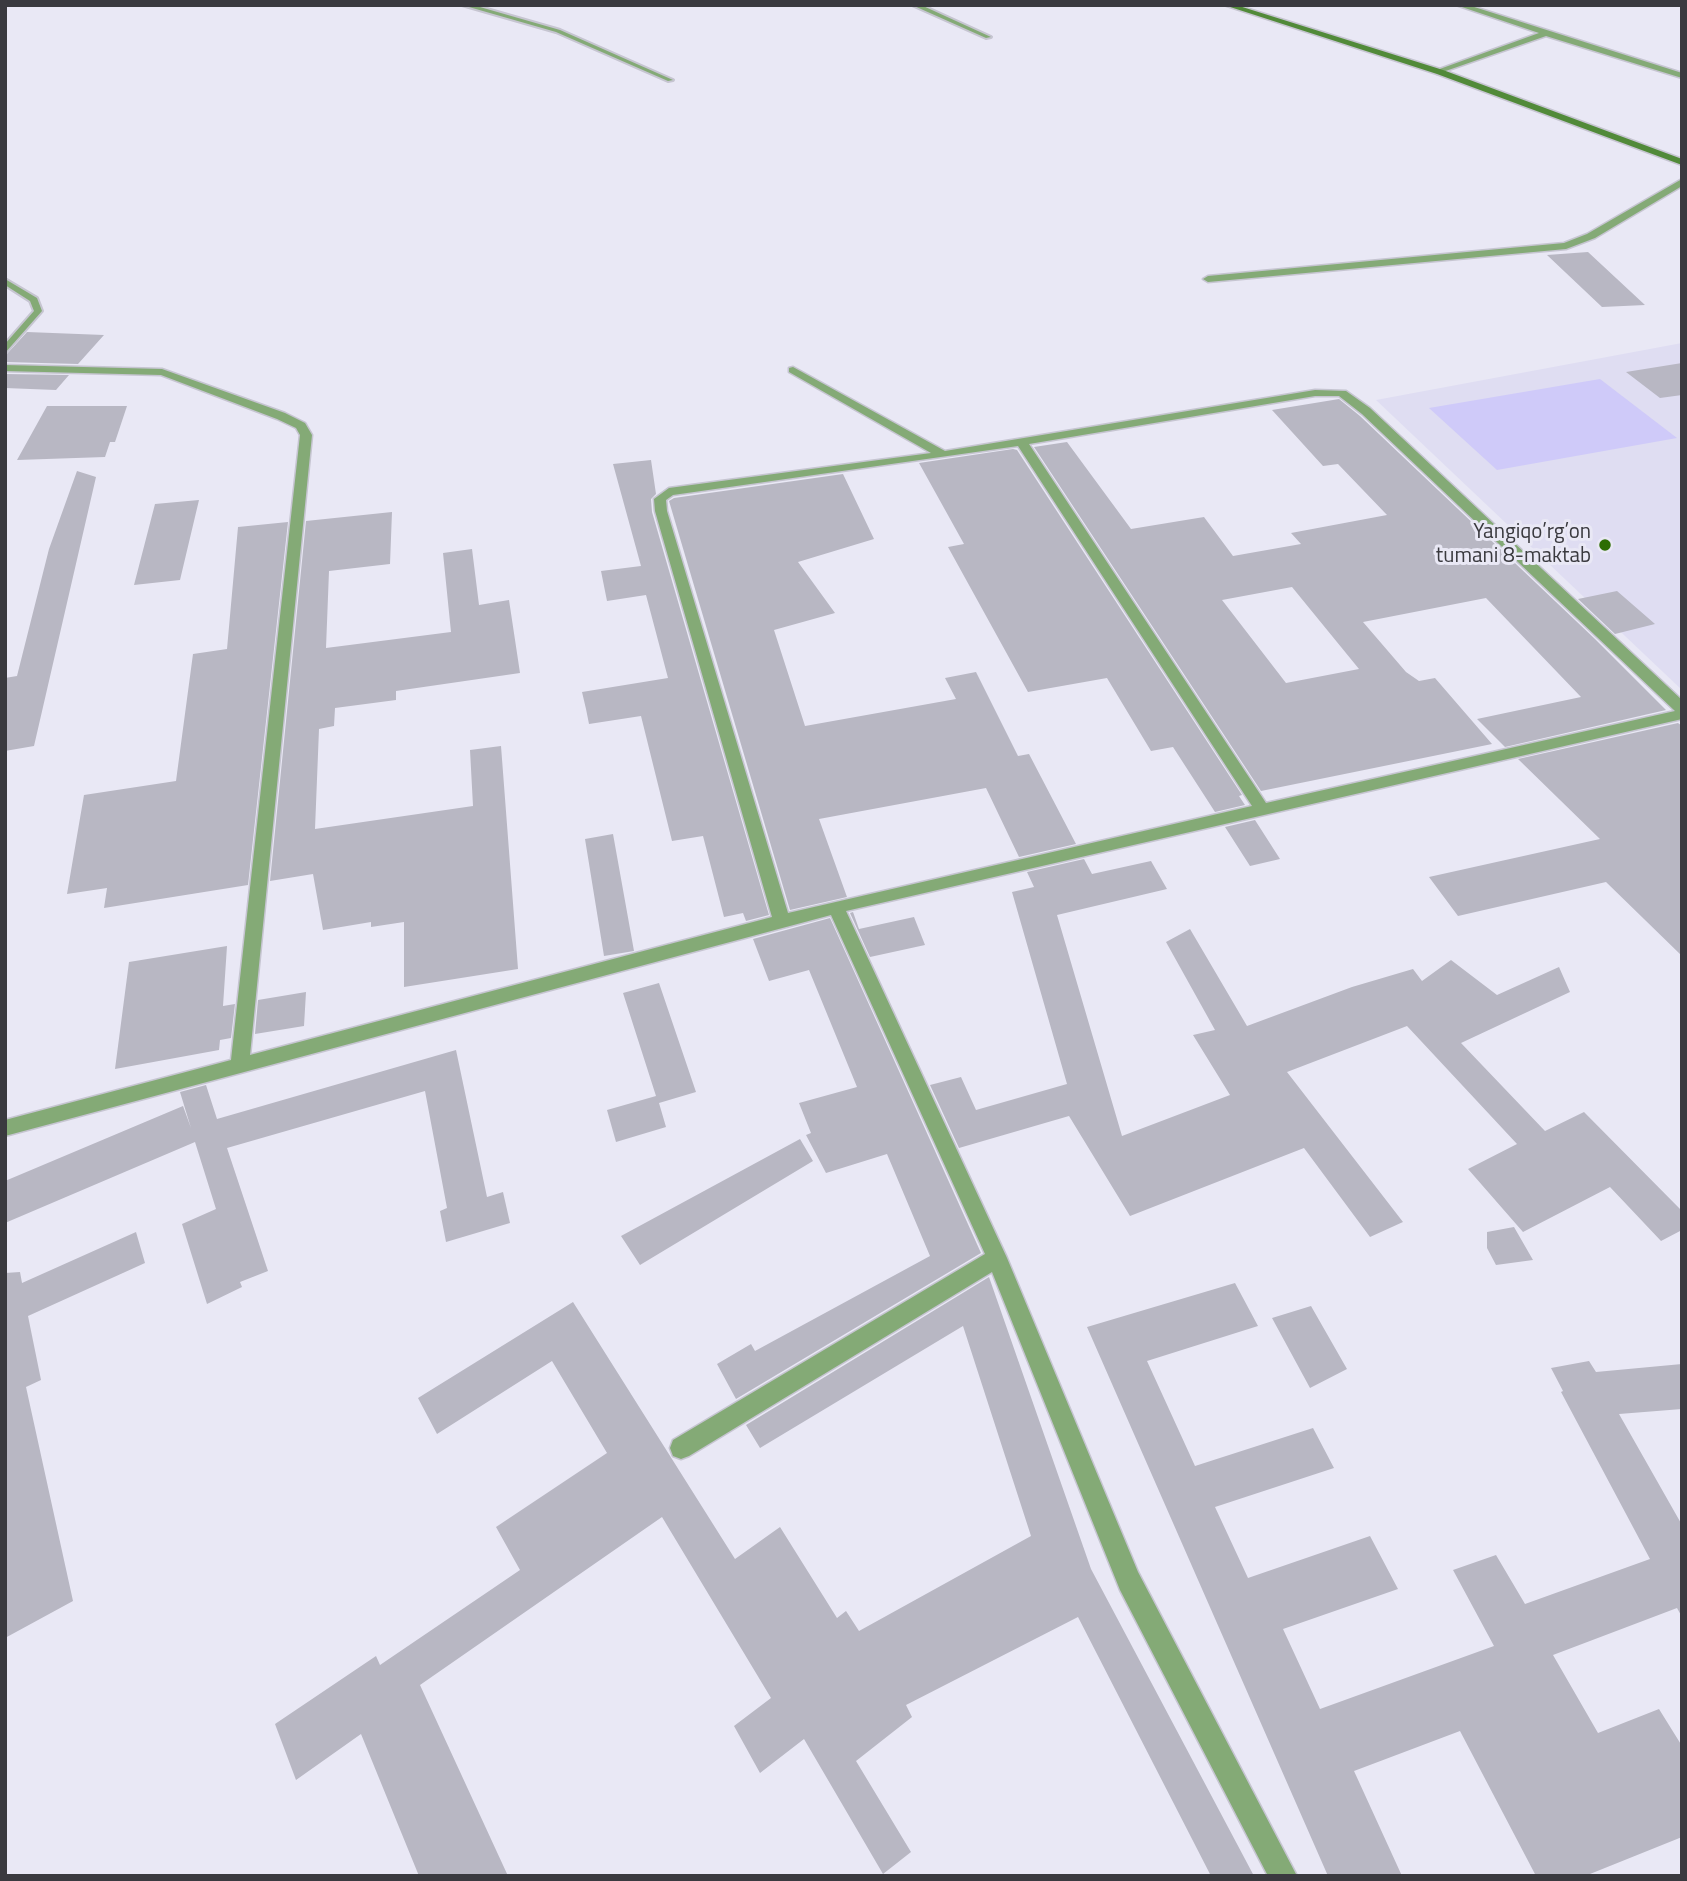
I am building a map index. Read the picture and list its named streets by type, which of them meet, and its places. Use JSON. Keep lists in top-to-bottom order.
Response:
{
  "places": ["Yangiqo’rg’on tumani 8-maktab"]
}
